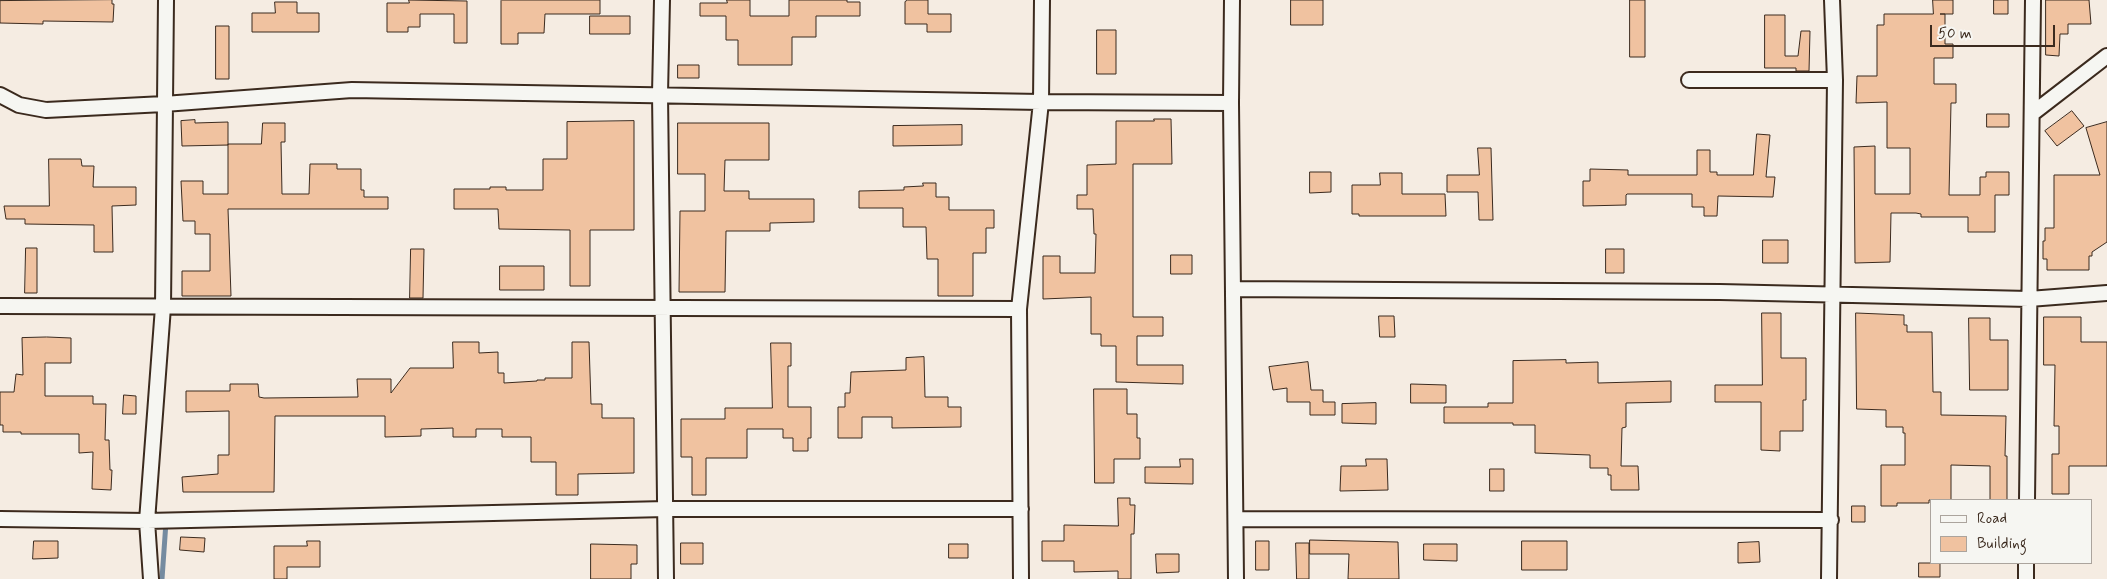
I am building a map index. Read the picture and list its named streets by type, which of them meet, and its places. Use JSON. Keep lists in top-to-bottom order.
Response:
{
  "legend": ["Road", "Building"],
  "scale_bar": "50 m"
}
